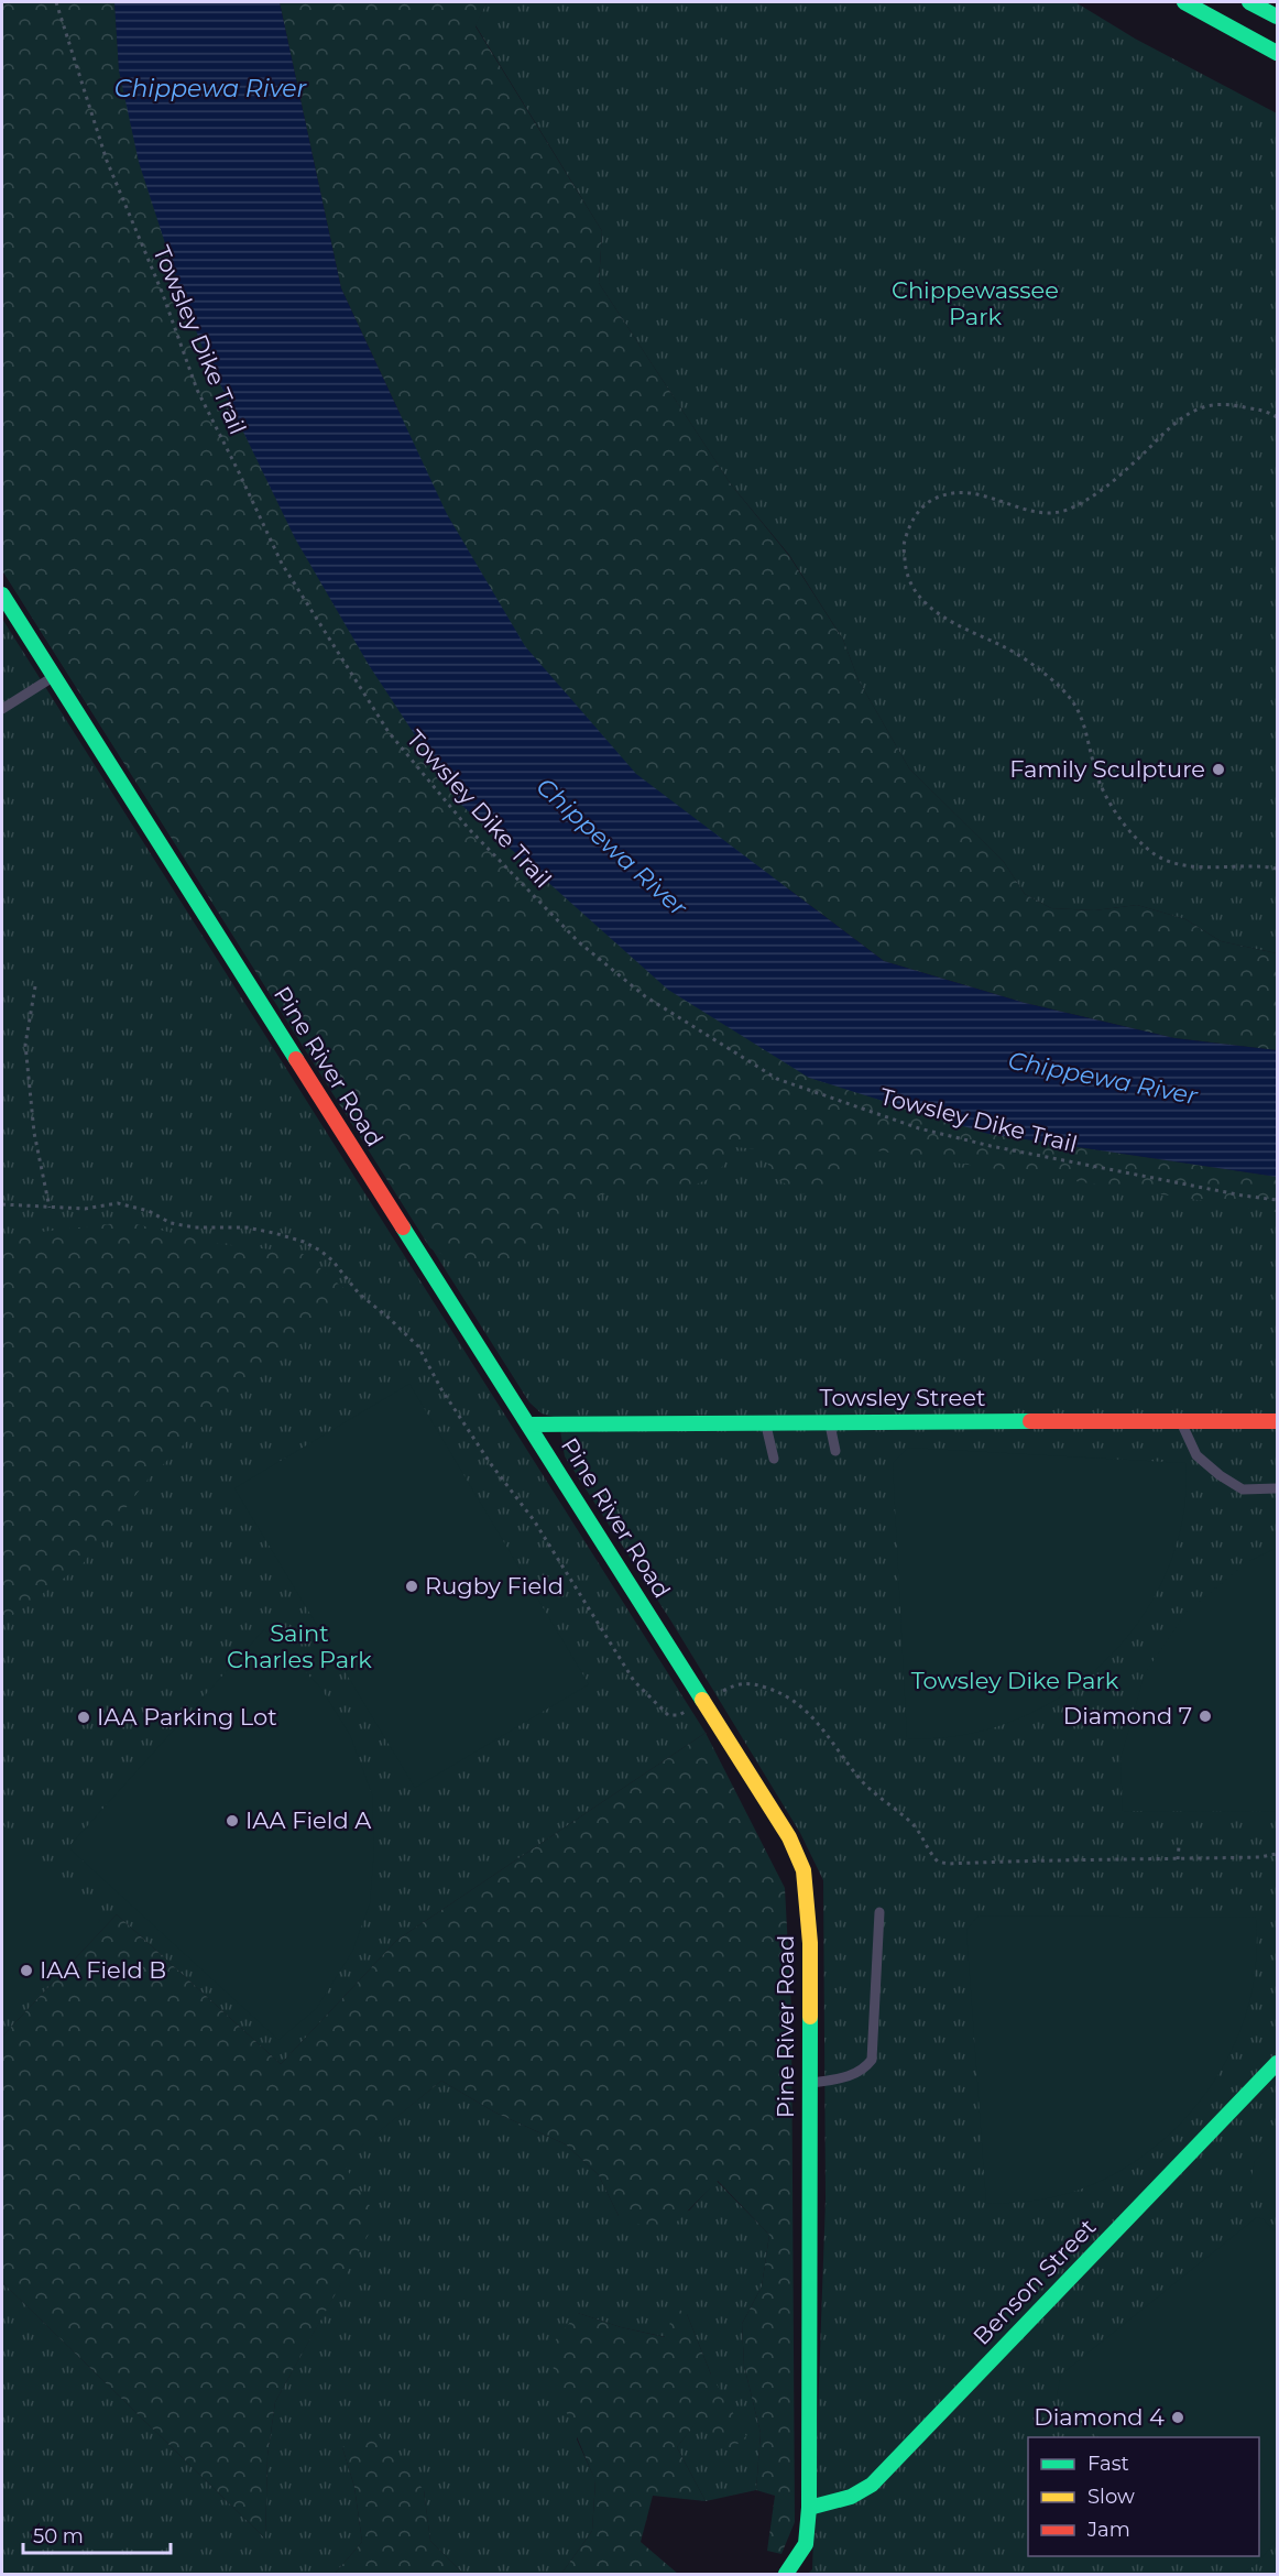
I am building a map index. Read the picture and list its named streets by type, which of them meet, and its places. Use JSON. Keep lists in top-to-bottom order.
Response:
{
  "streets": {
    "main road": ["Pine River Road", "Towsley Street", "Benson Street"],
    "path": ["Towsley Dike Trail"]
  },
  "crossings": [
    ["Pine River Road", "Towsley Street"],
    ["Pine River Road", "Benson Street"]
  ],
  "water": ["Chippewa River"],
  "parks": ["Chippewassee Park", "Saint Charles Park", "Towsley Dike Park"],
  "places": [
    "Family Sculpture",
    "Rugby Field",
    "Diamond 7",
    "IAA Parking Lot",
    "IAA Field A",
    "IAA Field B",
    "Diamond 4"
  ],
  "legend": ["Fast", "Slow", "Jam"],
  "scale_bar": "50 m"
}
